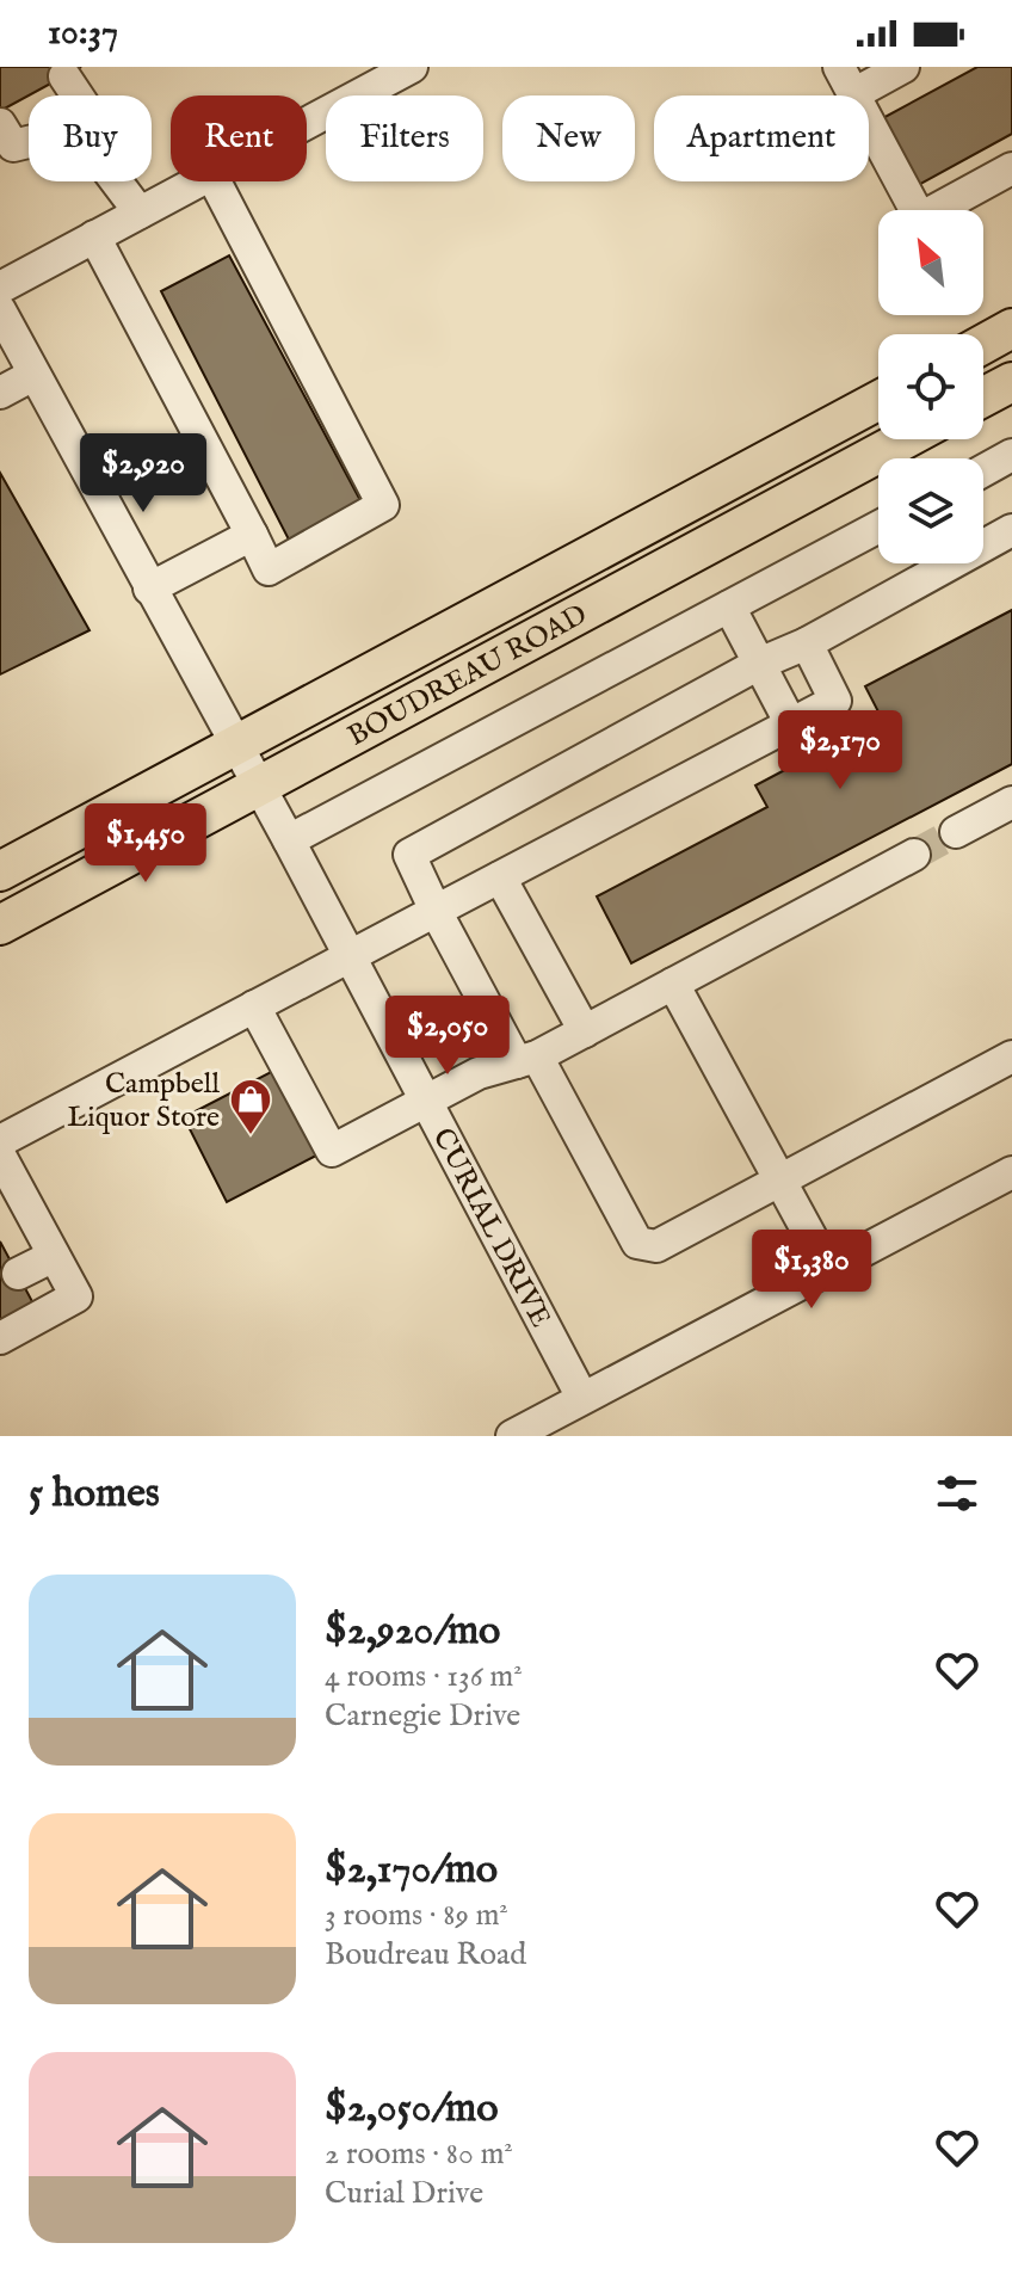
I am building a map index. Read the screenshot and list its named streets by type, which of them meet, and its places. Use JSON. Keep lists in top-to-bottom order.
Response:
{
  "streets": {
    "main road": ["BOUDREAU ROAD"],
    "street": ["CURIAL DRIVE"]
  },
  "crossings": [
    ["BOUDREAU ROAD", "CURIAL DRIVE"]
  ],
  "places": {
    "shop": ["Campbell Liquor Store"]
  },
  "north": "top left",
  "page": {
    "status": "10:37",
    "chip": [
      "Buy",
      "Rent",
      "Filters",
      "New",
      "Apartment"
    ],
    "price": [
      "$2,920",
      "$2,170",
      "$1,450",
      "$2,050",
      "$1,380"
    ],
    "heading": "5 homes",
    "list": [
      {
        "name": "$2,920/mo",
        "note": "4 rooms · 136 m² · Carnegie Drive"
      },
      {
        "name": "$2,170/mo",
        "note": "3 rooms · 89 m² · Boudreau Road"
      },
      {
        "name": "$2,050/mo",
        "note": "2 rooms · 80 m² · Curial Drive"
      }
    ]
  }
}
